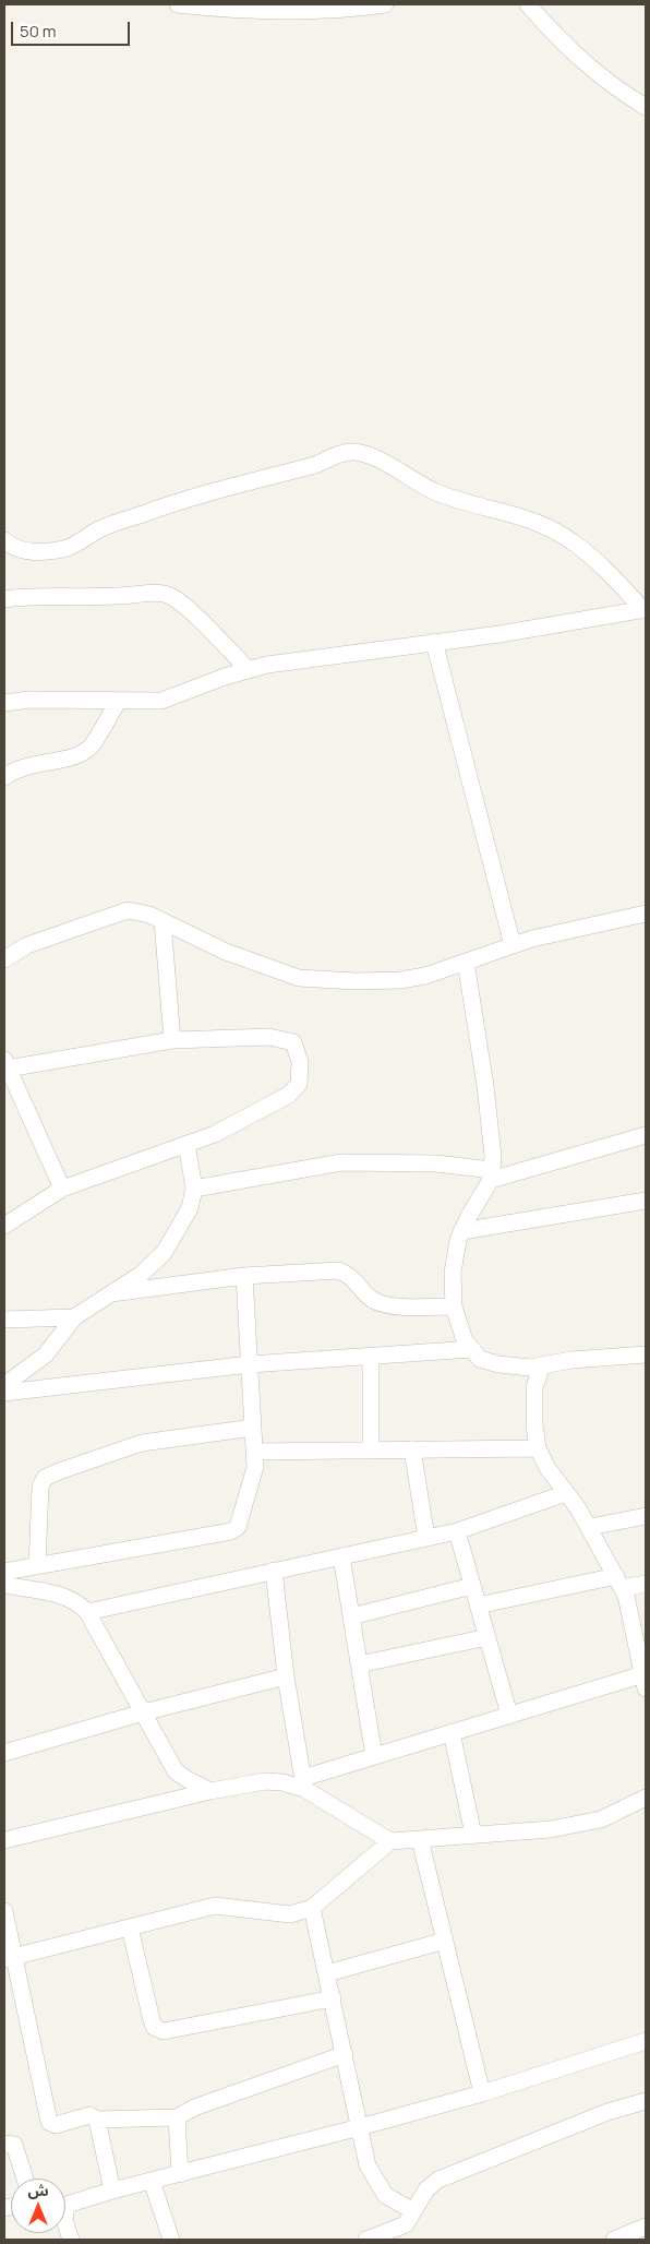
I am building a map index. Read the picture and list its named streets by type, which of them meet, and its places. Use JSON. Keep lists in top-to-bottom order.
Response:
{
  "scale_bar": "50 m",
  "north": "top"
}
